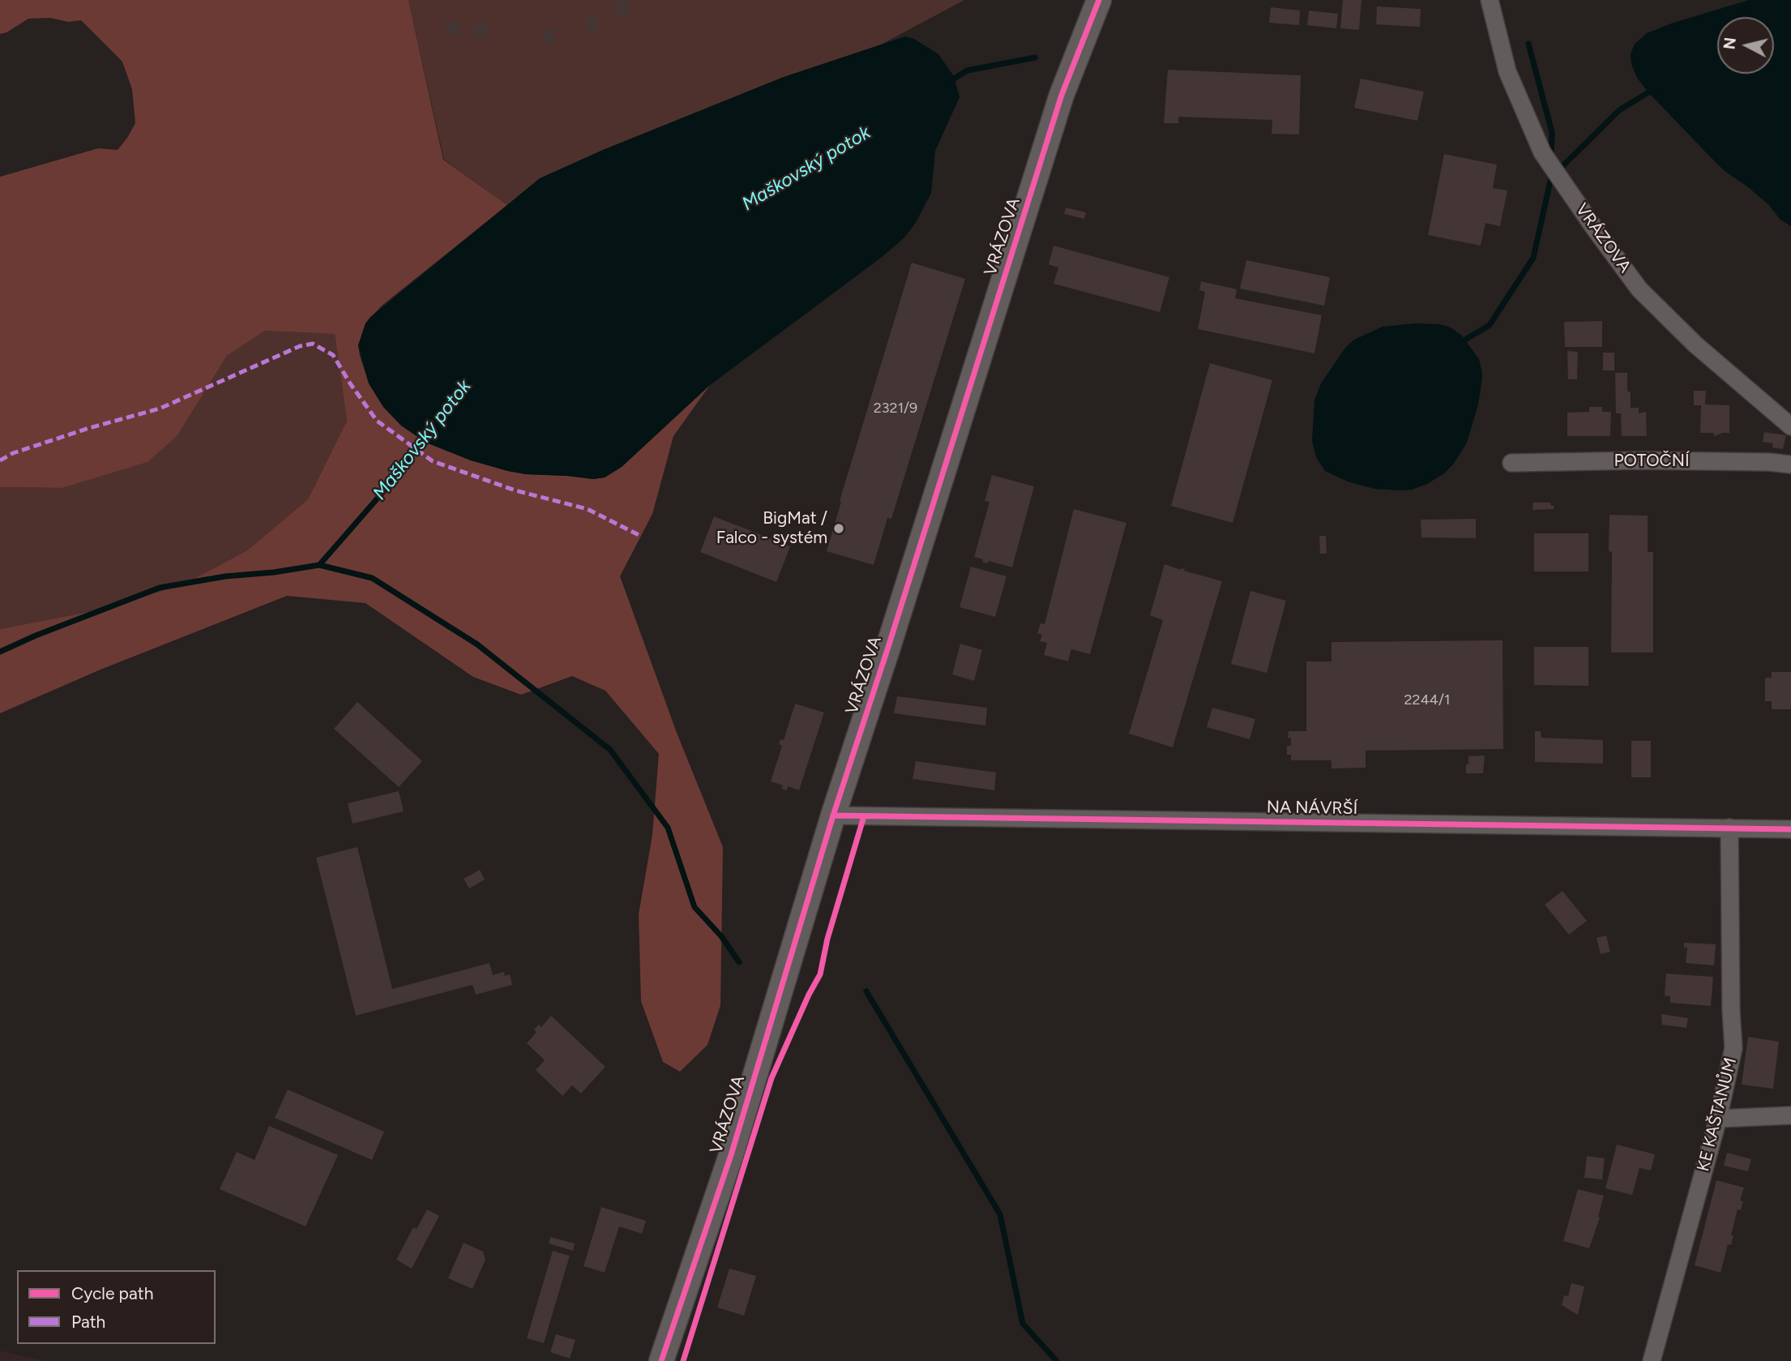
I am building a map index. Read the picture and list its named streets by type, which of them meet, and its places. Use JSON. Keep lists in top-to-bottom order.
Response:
{
  "streets": {
    "street": [
      "VRÁZOVA",
      "POTOČNÍ",
      "NA NÁVRŠÍ",
      "KE KAŠTANŮM"
    ]
  },
  "crossings": [
    ["VRÁZOVA", "NA NÁVRŠÍ"],
    ["NA NÁVRŠÍ", "KE KAŠTANŮM"]
  ],
  "water": ["Maškovský potok"],
  "places": ["BigMat / Falco - systém"],
  "house_numbers": ["2321/9", "2244/1"],
  "legend": ["Cycle path", "Path"],
  "north": "left"
}
